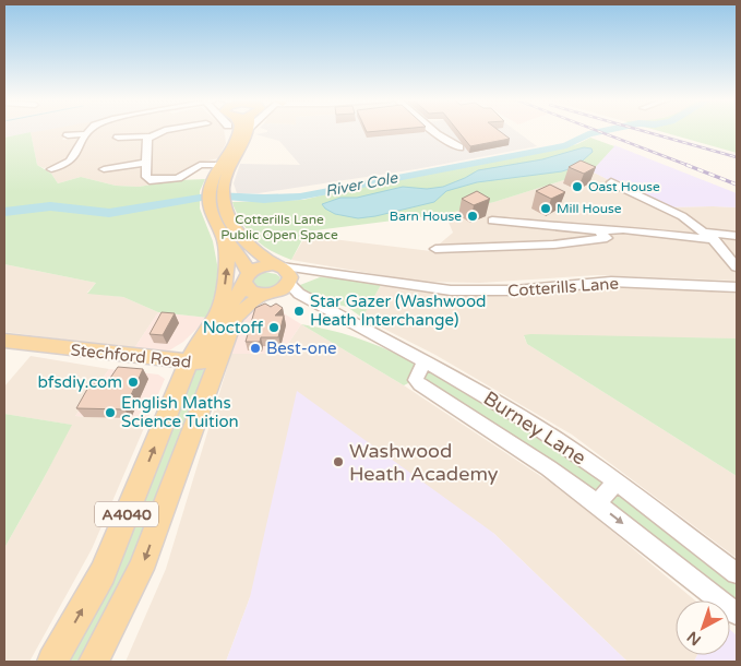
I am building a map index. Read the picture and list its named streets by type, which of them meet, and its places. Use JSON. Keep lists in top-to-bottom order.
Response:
{
  "streets": {
    "main road": ["Stechford Road", "A4040"],
    "street": ["Cotterills Lane", "Burney Lane"]
  },
  "crossings": [
    ["Cotterills Lane", "Burney Lane"],
    ["Cotterills Lane", "A4040"],
    ["Stechford Road", "A4040"],
    ["Burney Lane", "A4040"]
  ],
  "water": ["River Cole"],
  "parks": ["Cotterills Lane Public Open Space"],
  "places": [
    "Oast House",
    "Mill House",
    "Barn House",
    "Star Gazer (Washwood Heath Interchange)",
    "Noctoff",
    "Best-one",
    "bfsdiy.com",
    "English Maths Science Tuition",
    "Washwood Heath Academy"
  ],
  "north": "bottom left"
}
